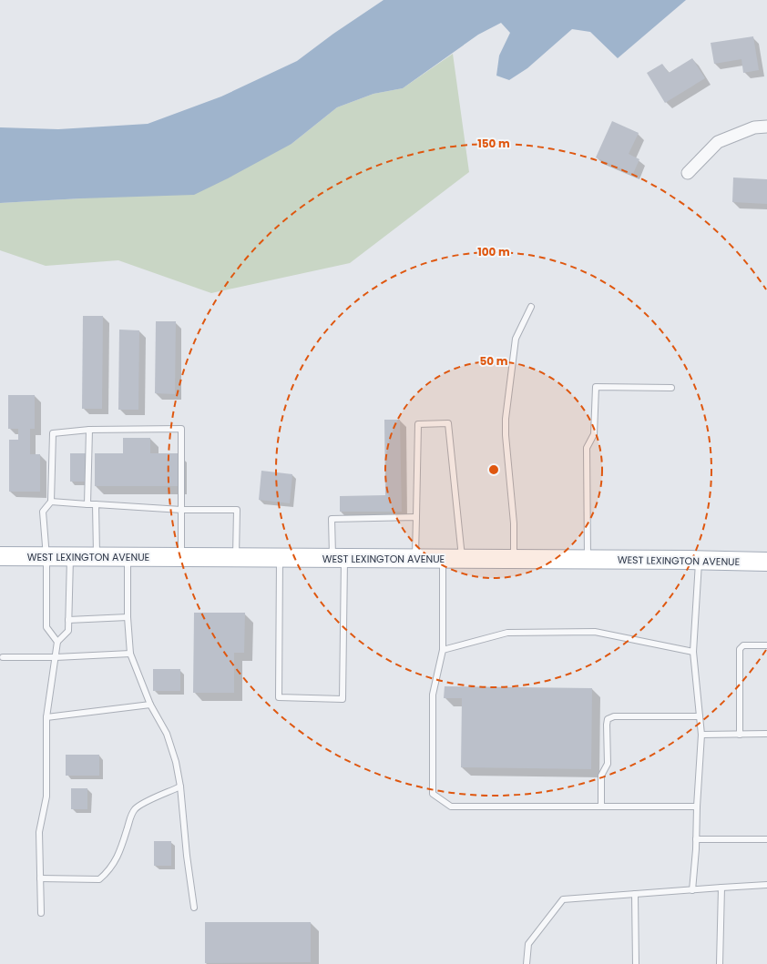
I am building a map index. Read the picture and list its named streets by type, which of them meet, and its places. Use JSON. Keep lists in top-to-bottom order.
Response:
{
  "streets": {
    "main road": ["WEST LEXINGTON AVENUE"]
  },
  "rings": ["150 m", "100 m", "50 m"]
}
